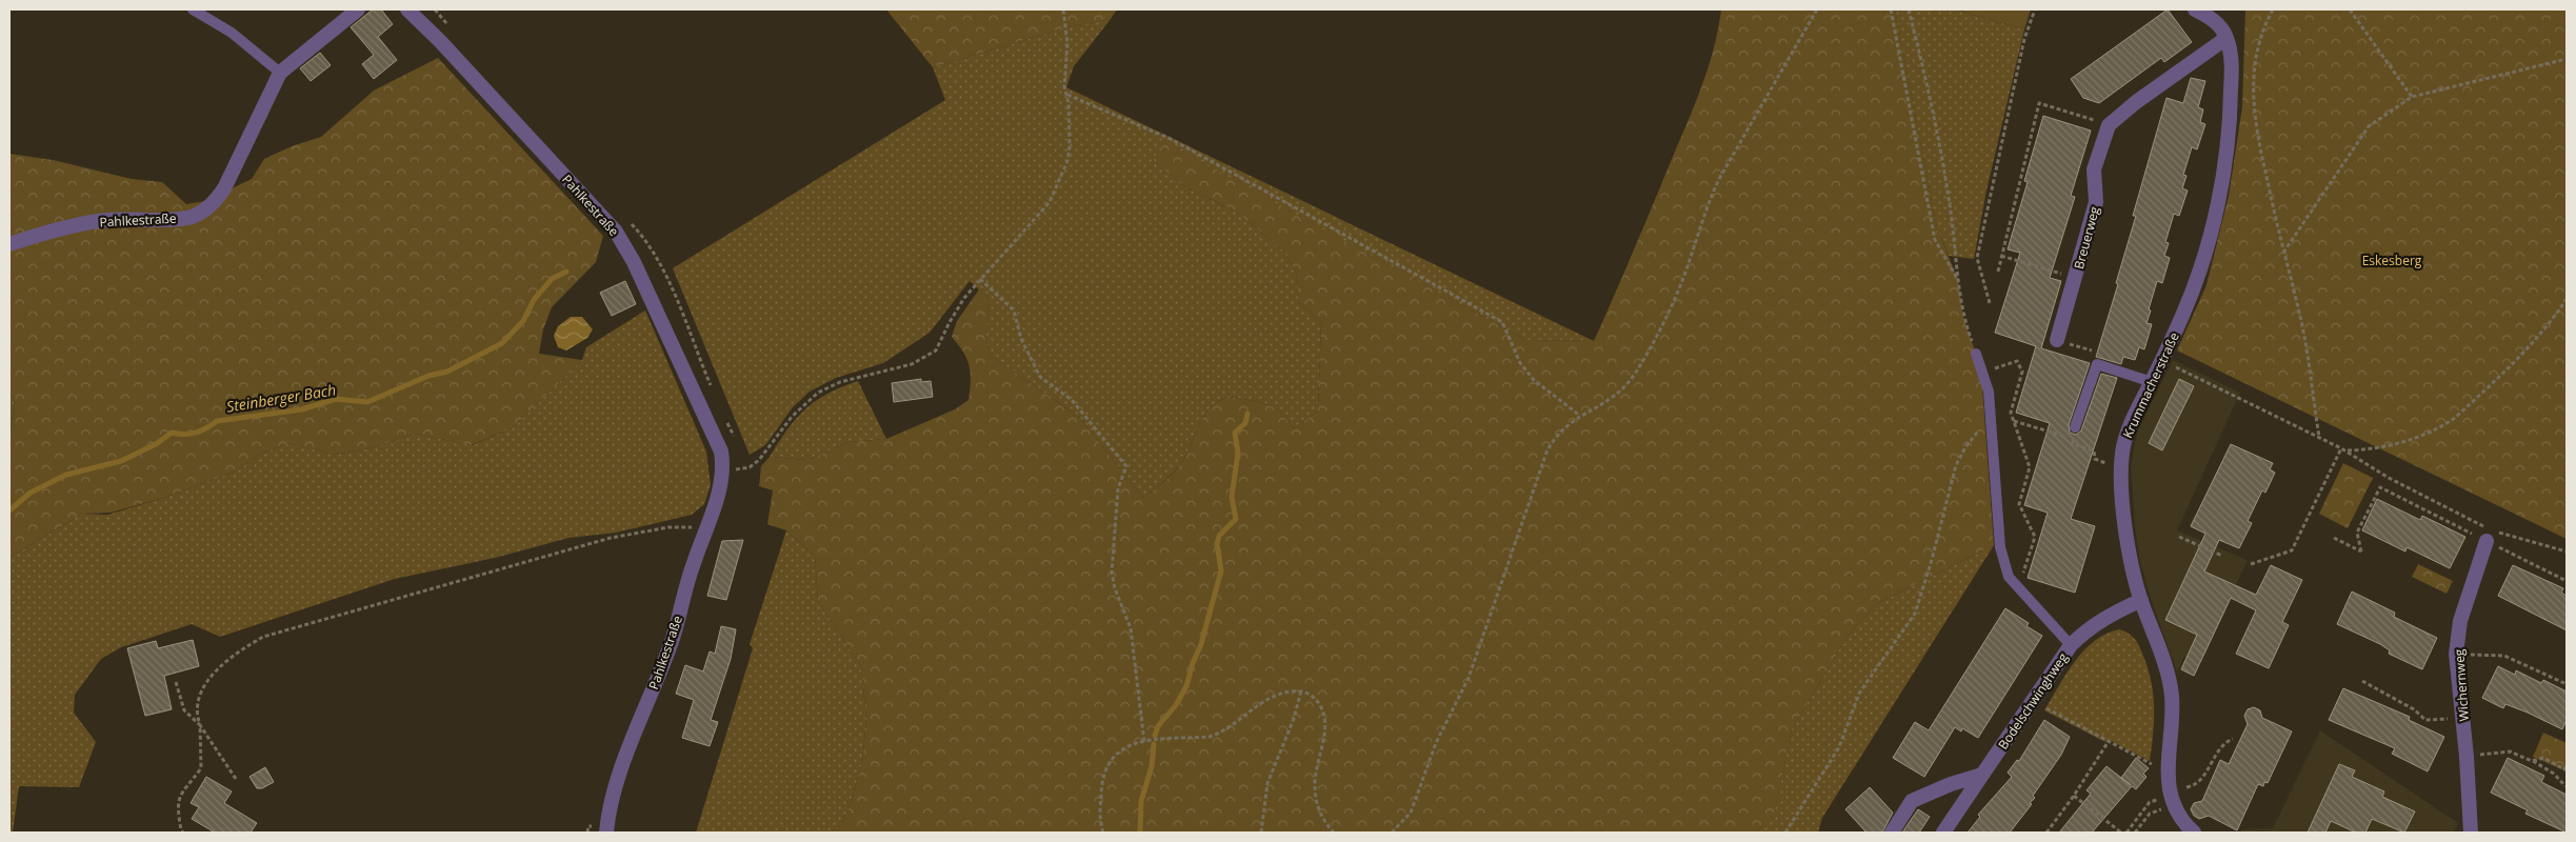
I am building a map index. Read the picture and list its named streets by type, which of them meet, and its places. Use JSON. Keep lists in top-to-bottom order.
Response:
{
  "streets": {
    "street": [
      "Pahlkestraße",
      "Breuerweg",
      "Krummacherstraße",
      "Wichernweg",
      "Bodelschwinghweg"
    ]
  },
  "crossings": [
    ["Breuerweg", "Krummacherstraße"],
    ["Krummacherstraße", "Bodelschwinghweg"]
  ],
  "water": ["Steinberger Bach"],
  "parks": ["Eskesberg"]
}
